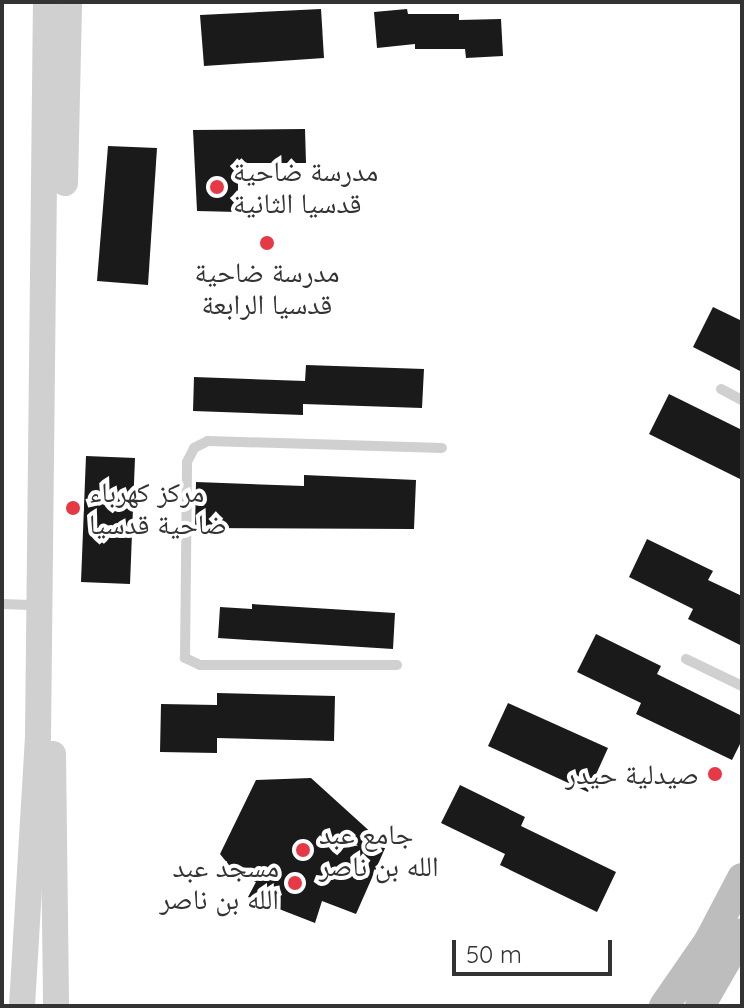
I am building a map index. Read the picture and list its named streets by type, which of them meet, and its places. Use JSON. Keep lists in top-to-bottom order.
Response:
{
  "places": [
    "مدرسة ضاحية قدسيا الثانية",
    "مدرسة ضاحية قدسيا الرابعة",
    "مركز كهرباء ضاحية قدسيا",
    "صيدلية حيدر",
    "جامع عبد الله بن ناصر",
    "مسجد عبد الله بن ناصر"
  ],
  "scale_bar": "50 m"
}
